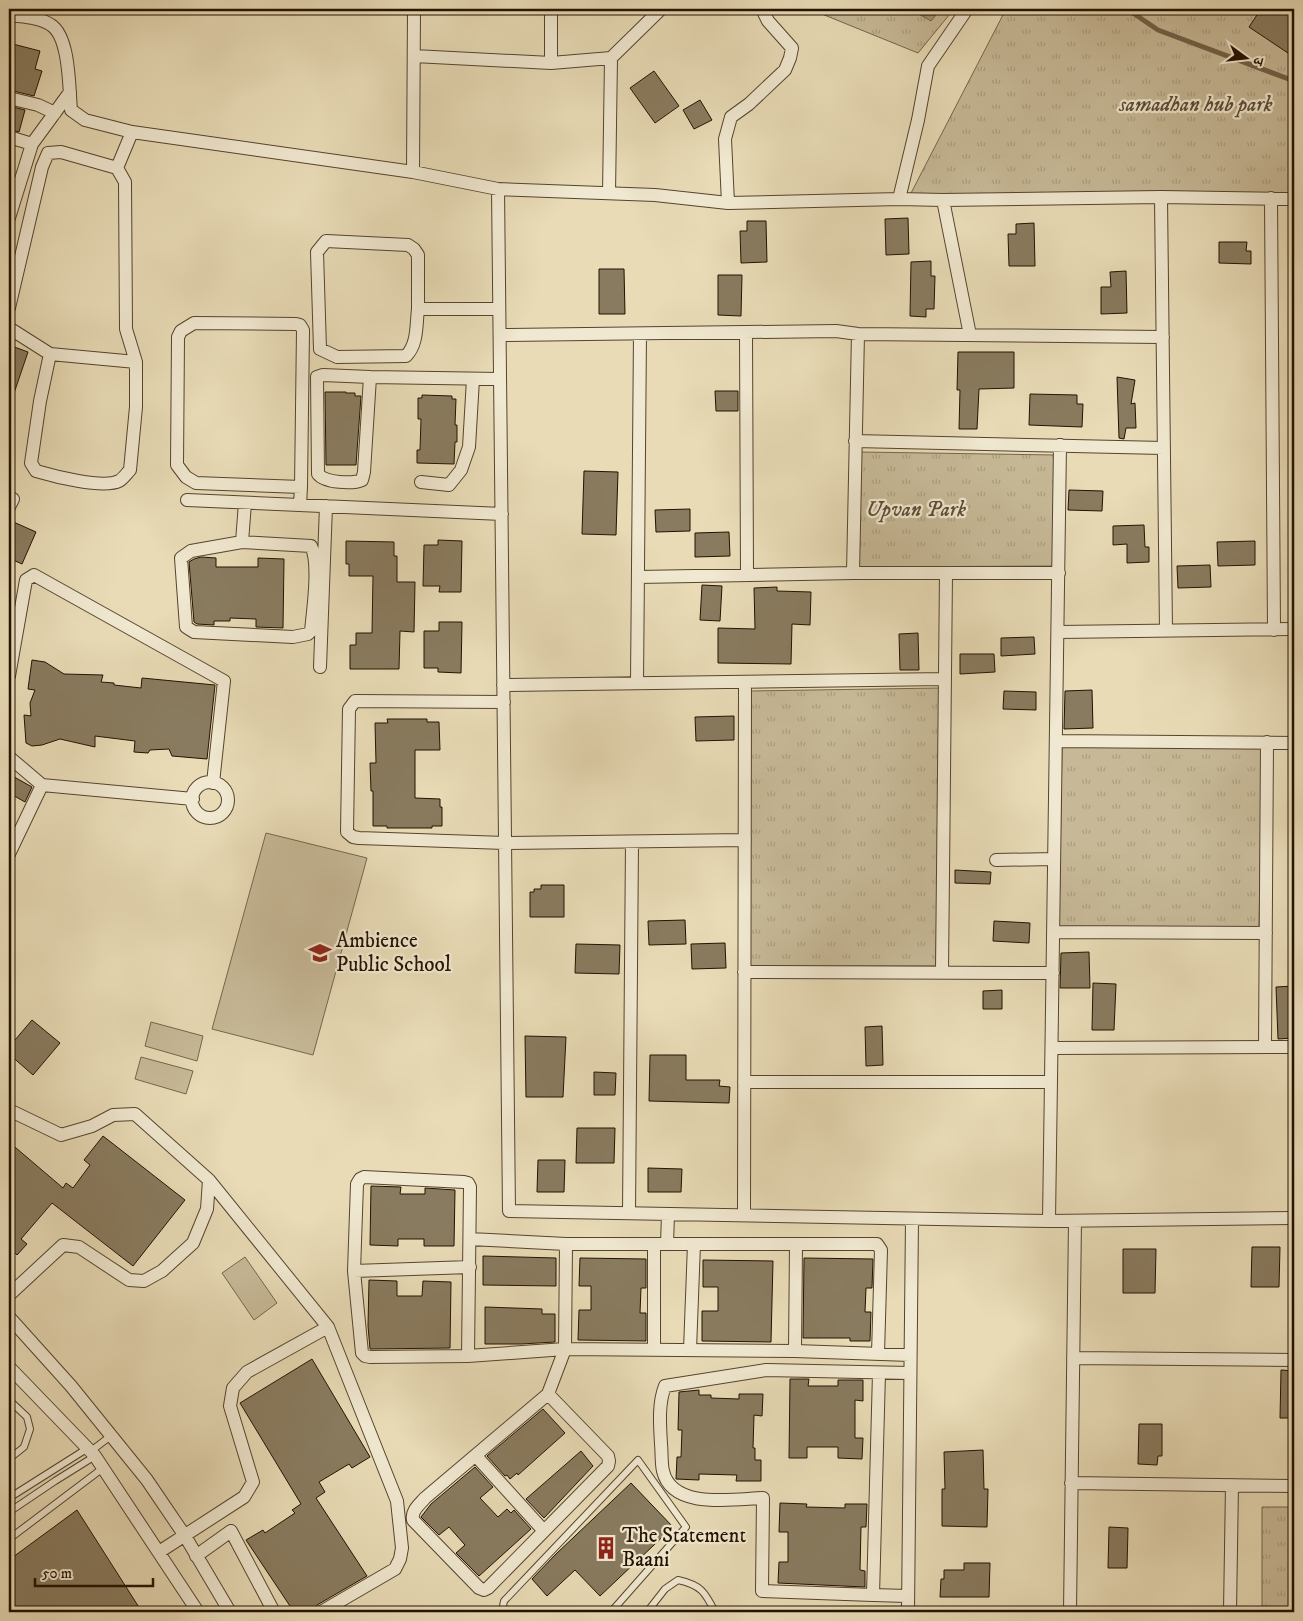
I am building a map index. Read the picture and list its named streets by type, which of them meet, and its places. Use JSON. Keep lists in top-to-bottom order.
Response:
{
  "parks": ["samadhan hub park", "Upvan Park"],
  "places": {
    "school or university": ["Ambience Public School"],
    "building": ["The Statement Baani"]
  },
  "scale_bar": "50 m",
  "north": "right"
}
